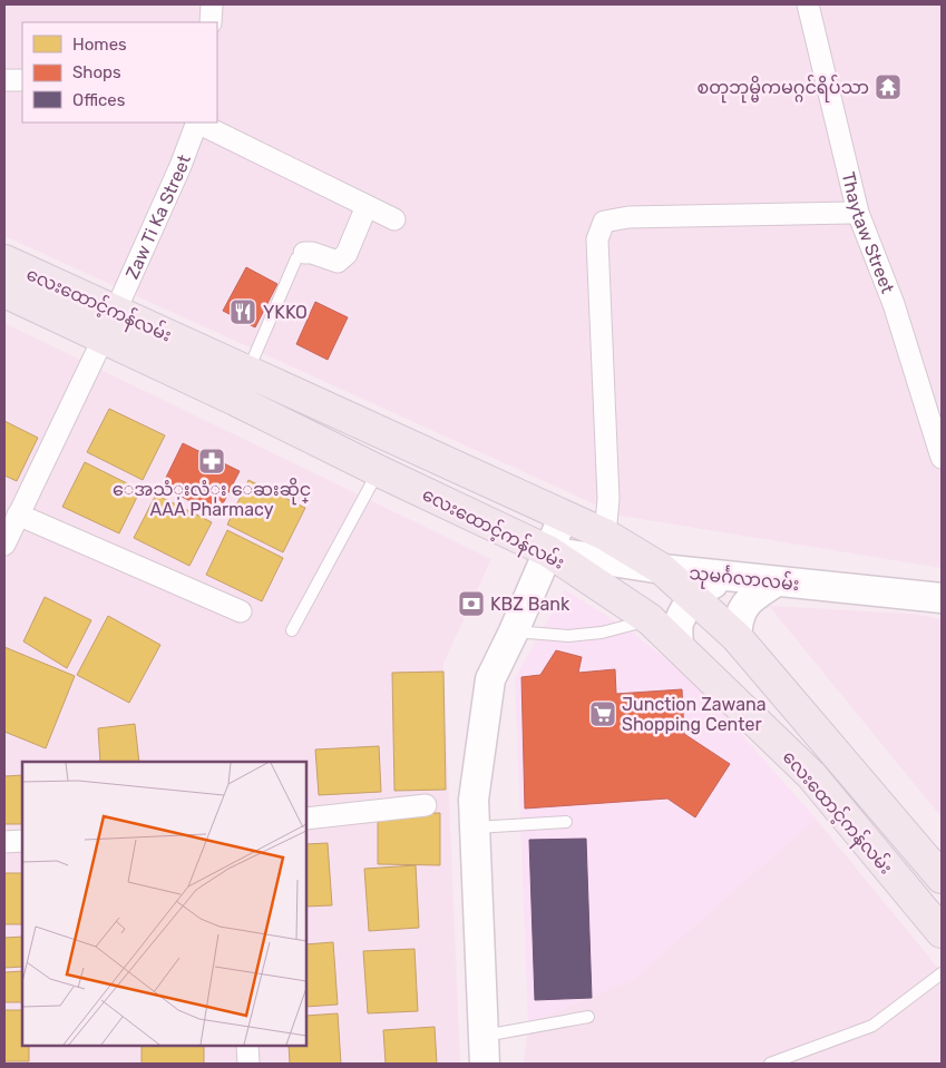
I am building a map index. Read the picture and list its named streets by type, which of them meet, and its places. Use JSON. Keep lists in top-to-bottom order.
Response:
{
  "streets": {
    "main road": ["လေးထောင့်ကန်လမ်း"],
    "street": ["Zaw Ti Ka Street", "Thaytaw Street", "သုမင်္ဂလာလမ်း"]
  },
  "crossings": [
    ["Zaw Ti Ka Street", "လေးထောင့်ကန်လမ်း"],
    ["လေးထောင့်ကန်လမ်း", "သုမင်္ဂလာလမ်း"]
  ],
  "places": {
    "temple": ["စတုဘုမ္မိကမဂ္ဂင်ရိပ်သာ"],
    "restaurant": ["YKKO"],
    "pharmacy": ["ေအသံုးလံုး ေဆးဆိုင္ AAA Pharmacy"],
    "bank": ["KBZ Bank"],
    "supermarket": ["Junction Zawana Shopping Center"]
  },
  "legend": ["Homes", "Shops", "Offices"]
}
